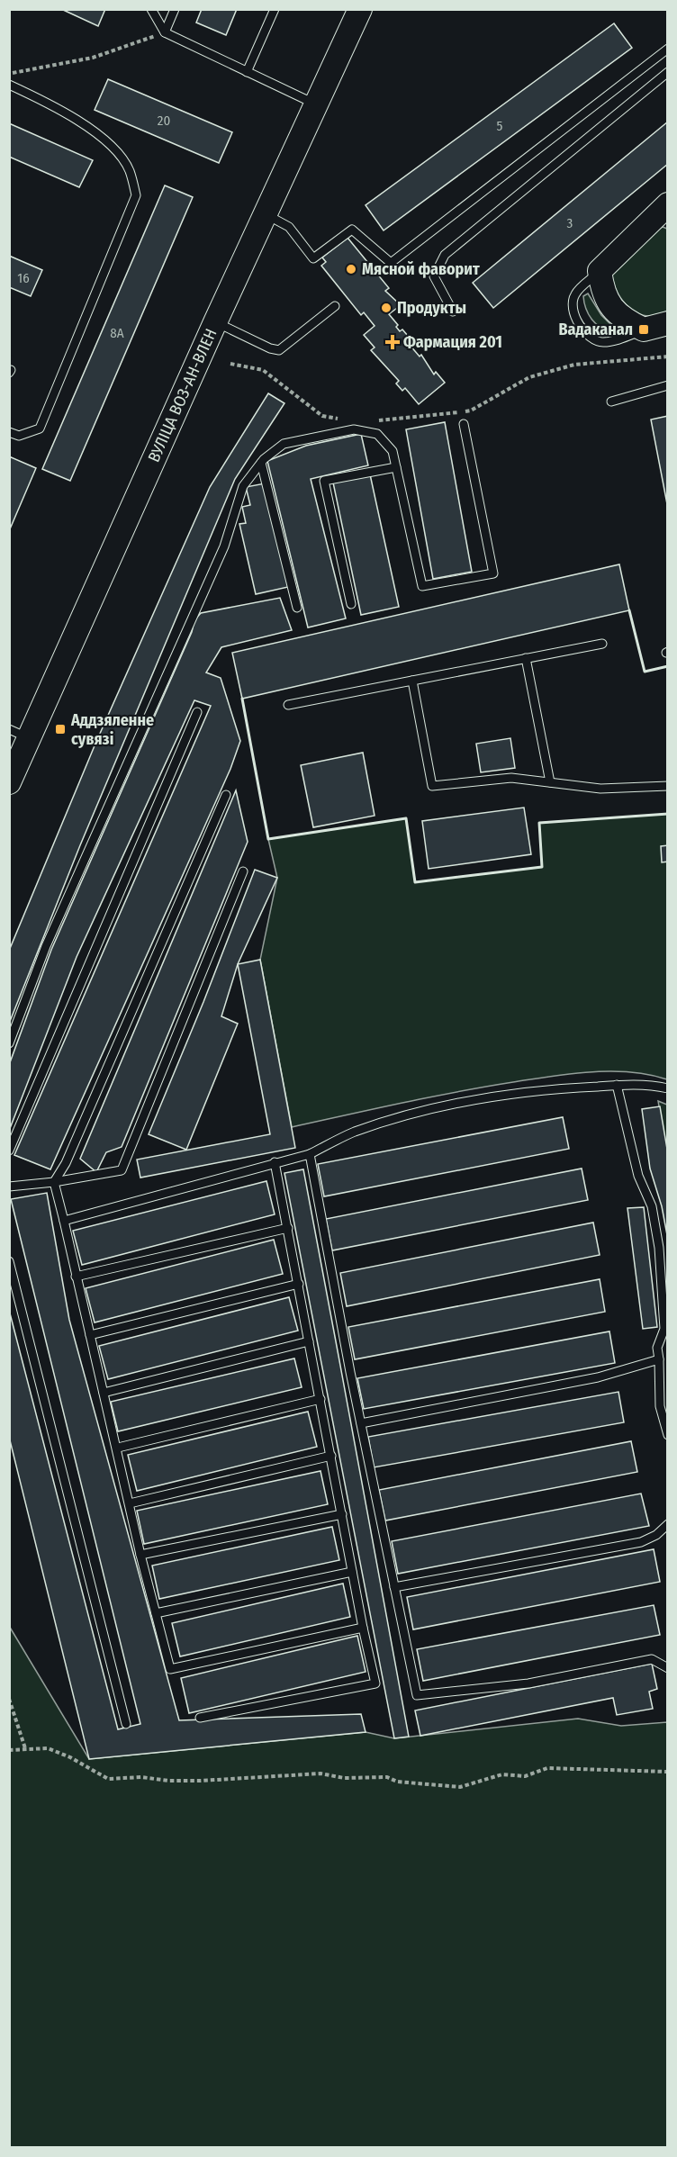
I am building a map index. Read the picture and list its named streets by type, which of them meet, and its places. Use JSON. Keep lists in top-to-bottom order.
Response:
{
  "streets": {
    "main road": ["ВУЛІЦА ВОЗ-АН-ВЛЕН"]
  },
  "places": {
    "other": ["Мясной фаворит", "Продукты"],
    "transit": ["Вадаканал", "Аддзяленне сувязі"],
    "health": ["Фармация 201"]
  },
  "house_numbers": [
    "20",
    "5",
    "3",
    "16",
    "8А"
  ]
}
